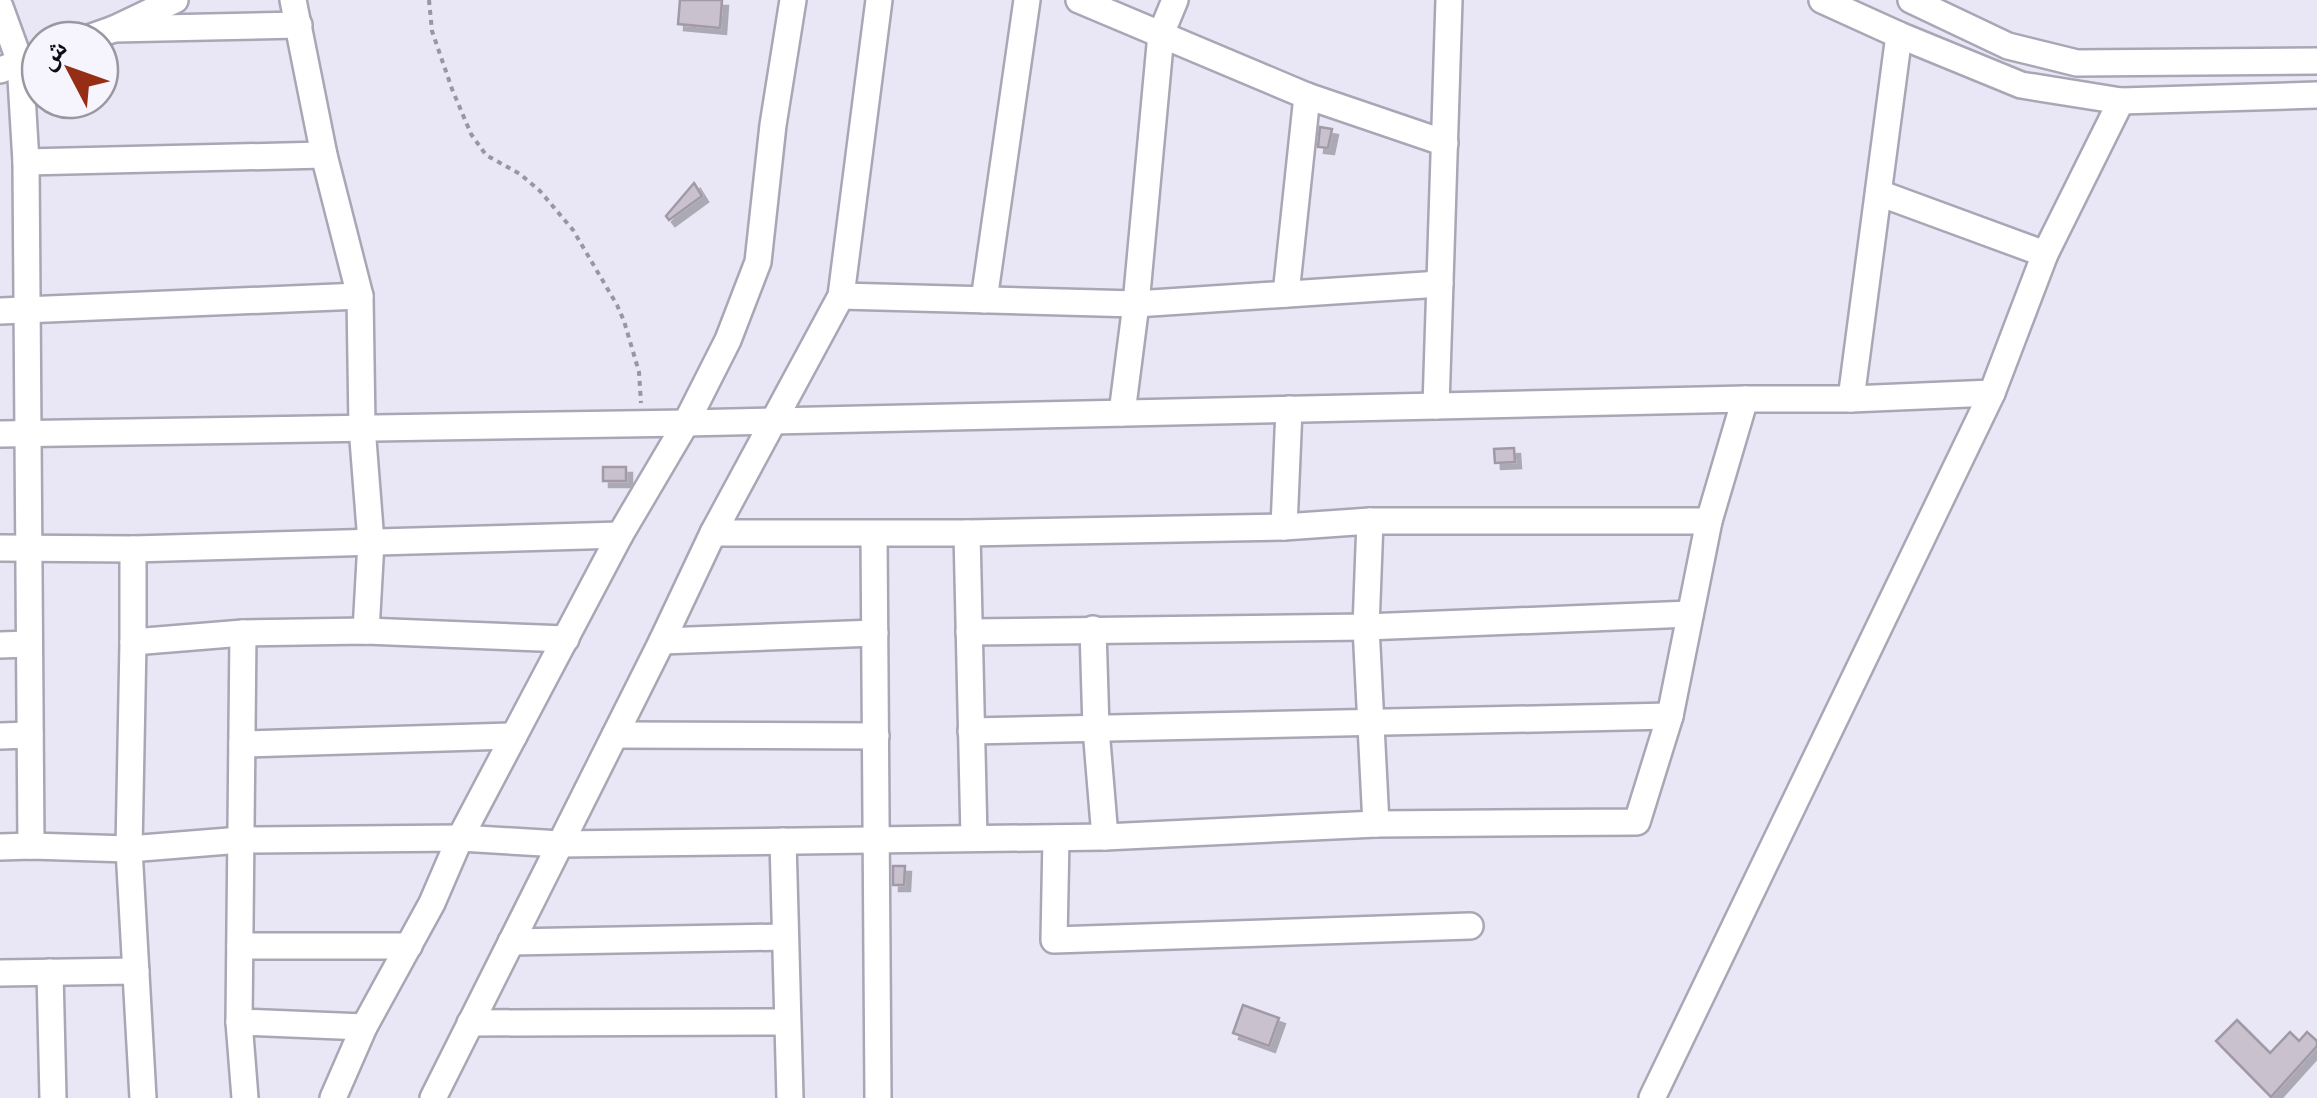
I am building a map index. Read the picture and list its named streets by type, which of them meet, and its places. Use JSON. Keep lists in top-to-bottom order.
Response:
{
  "north": "top left"
}
